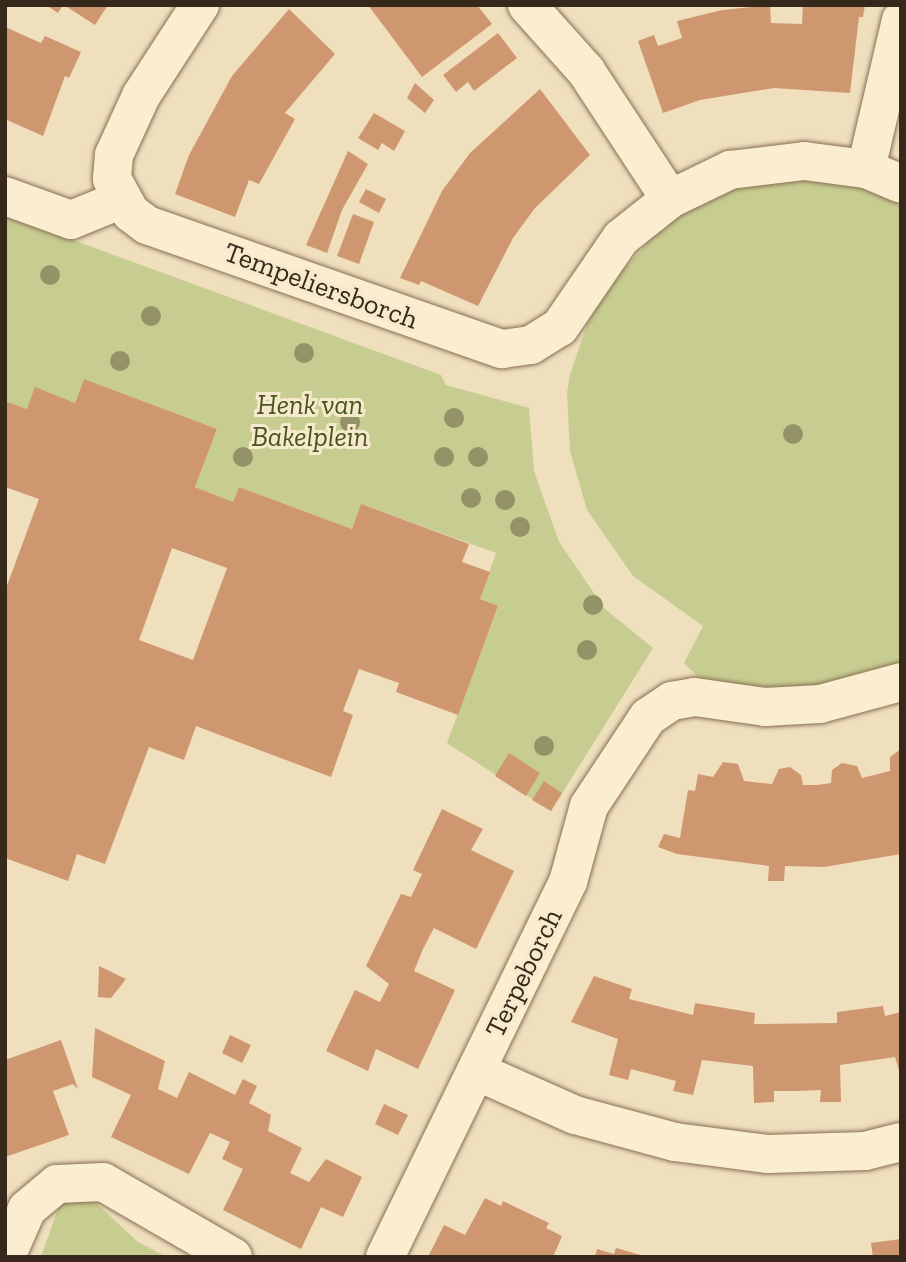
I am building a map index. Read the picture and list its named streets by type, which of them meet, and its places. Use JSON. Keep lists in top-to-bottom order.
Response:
{
  "streets": {
    "street": ["Tempeliersborch", "Terpeborch"]
  },
  "parks": ["Henk van Bakelplein"]
}
